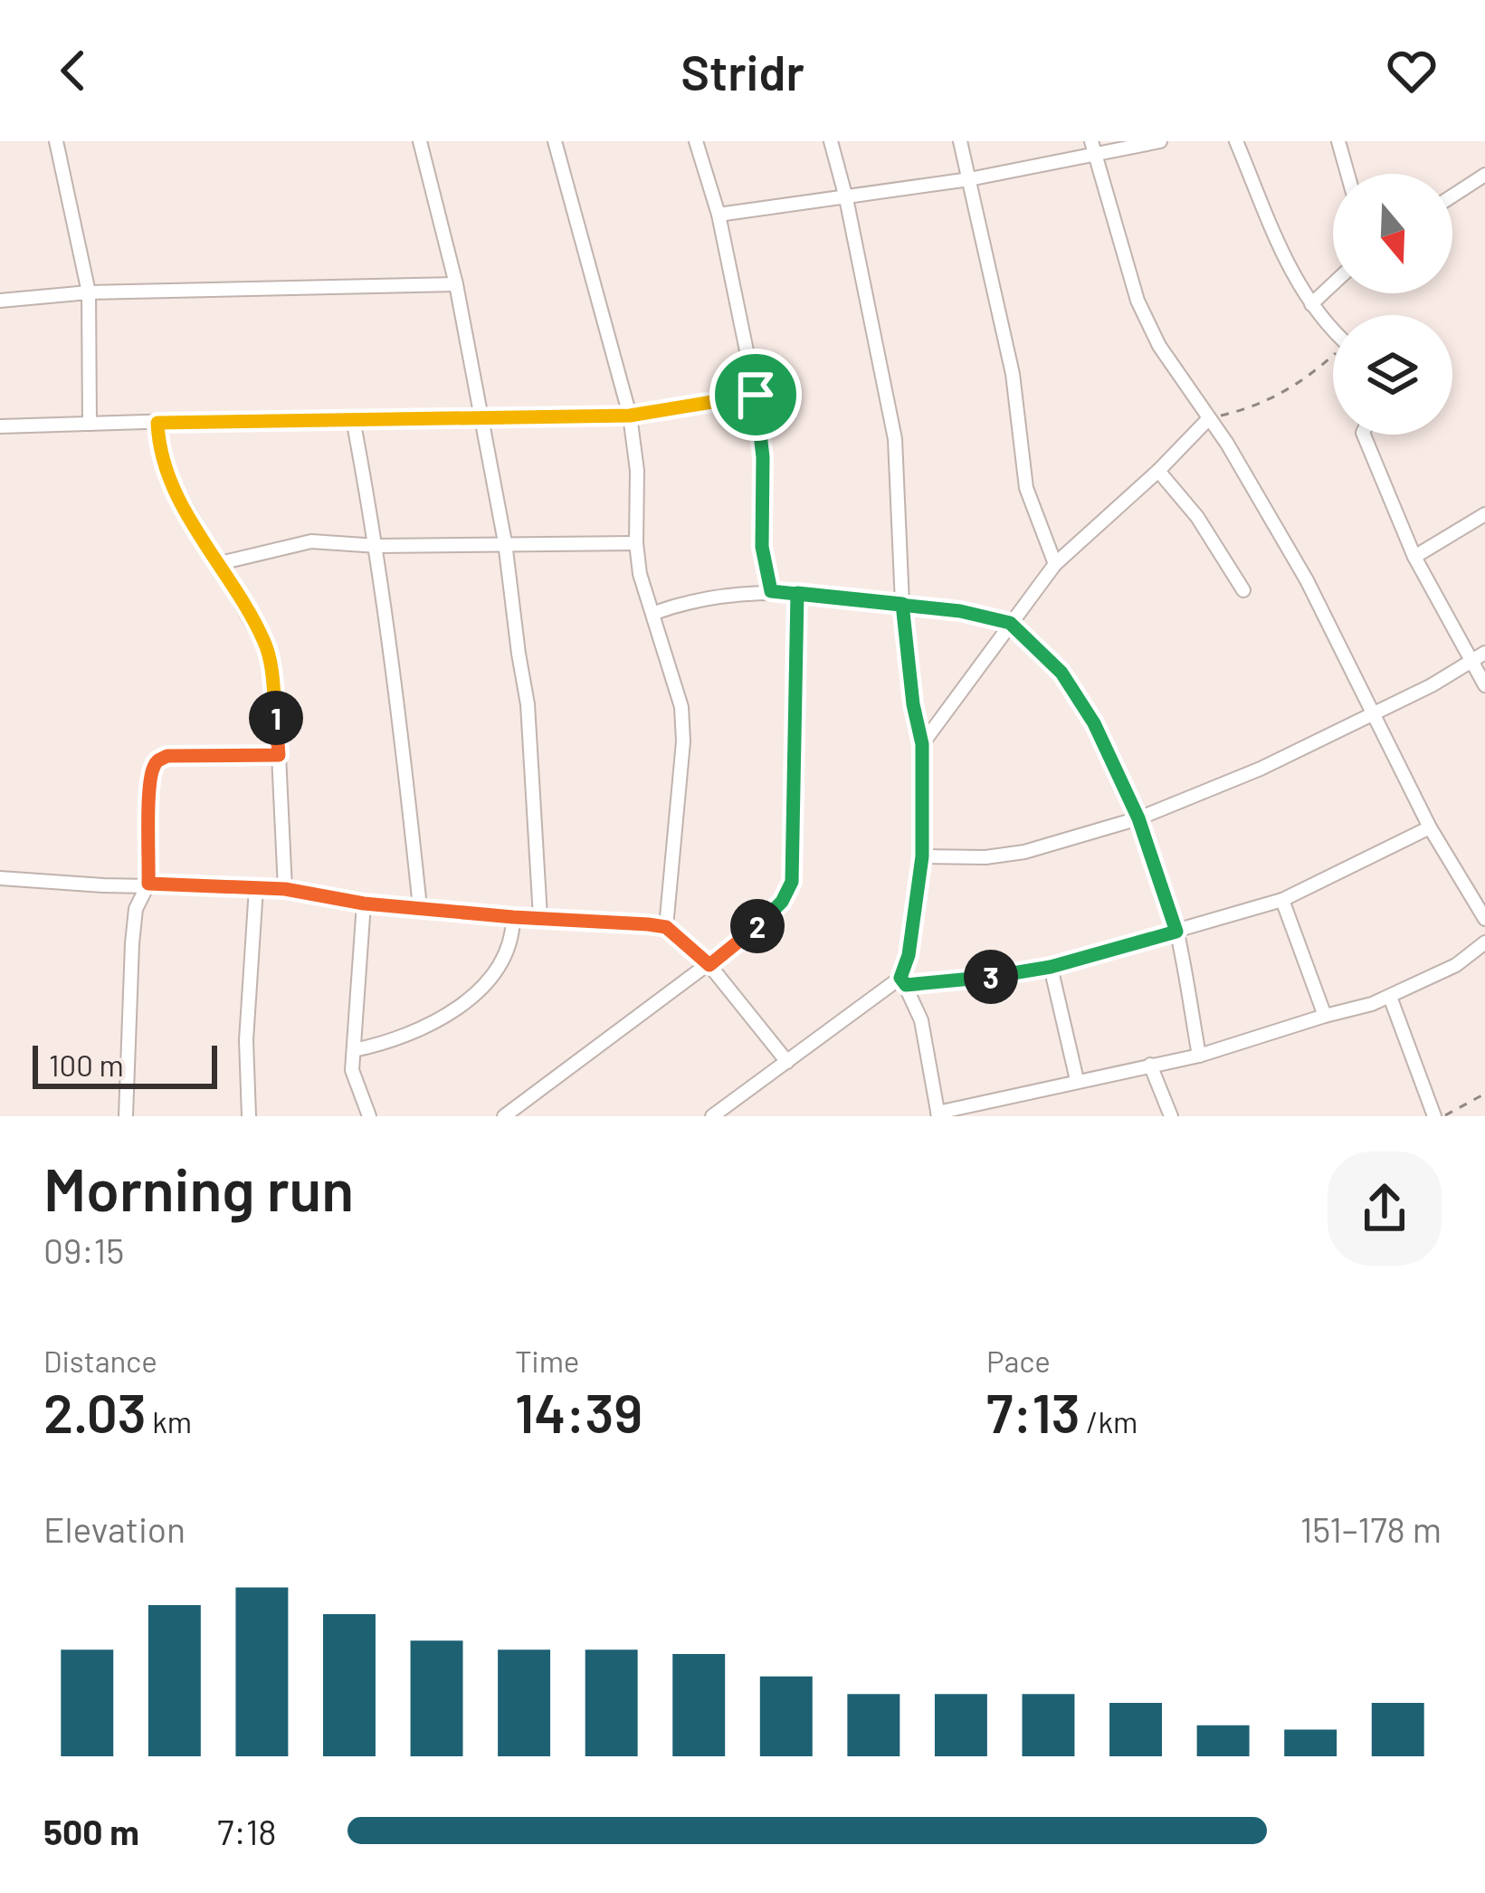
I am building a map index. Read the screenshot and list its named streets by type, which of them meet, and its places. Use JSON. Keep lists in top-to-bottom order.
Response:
{
  "scale_bar": "100 m",
  "north": "bottom",
  "page": {
    "header": "Stridr",
    "pins": ["1", "2", "3"],
    "scale": "100 m",
    "heading": ["Morning run", "09:15"],
    "stats": [
      ["Distance", "2.03 km"],
      ["Time", "14:39"],
      ["Pace", "7:13 /km"]
    ],
    "chart": ["Elevation", "151–178 m"],
    "list": [
      {
        "name": "500 m",
        "note": "7:18"
      }
    ]
  }
}
